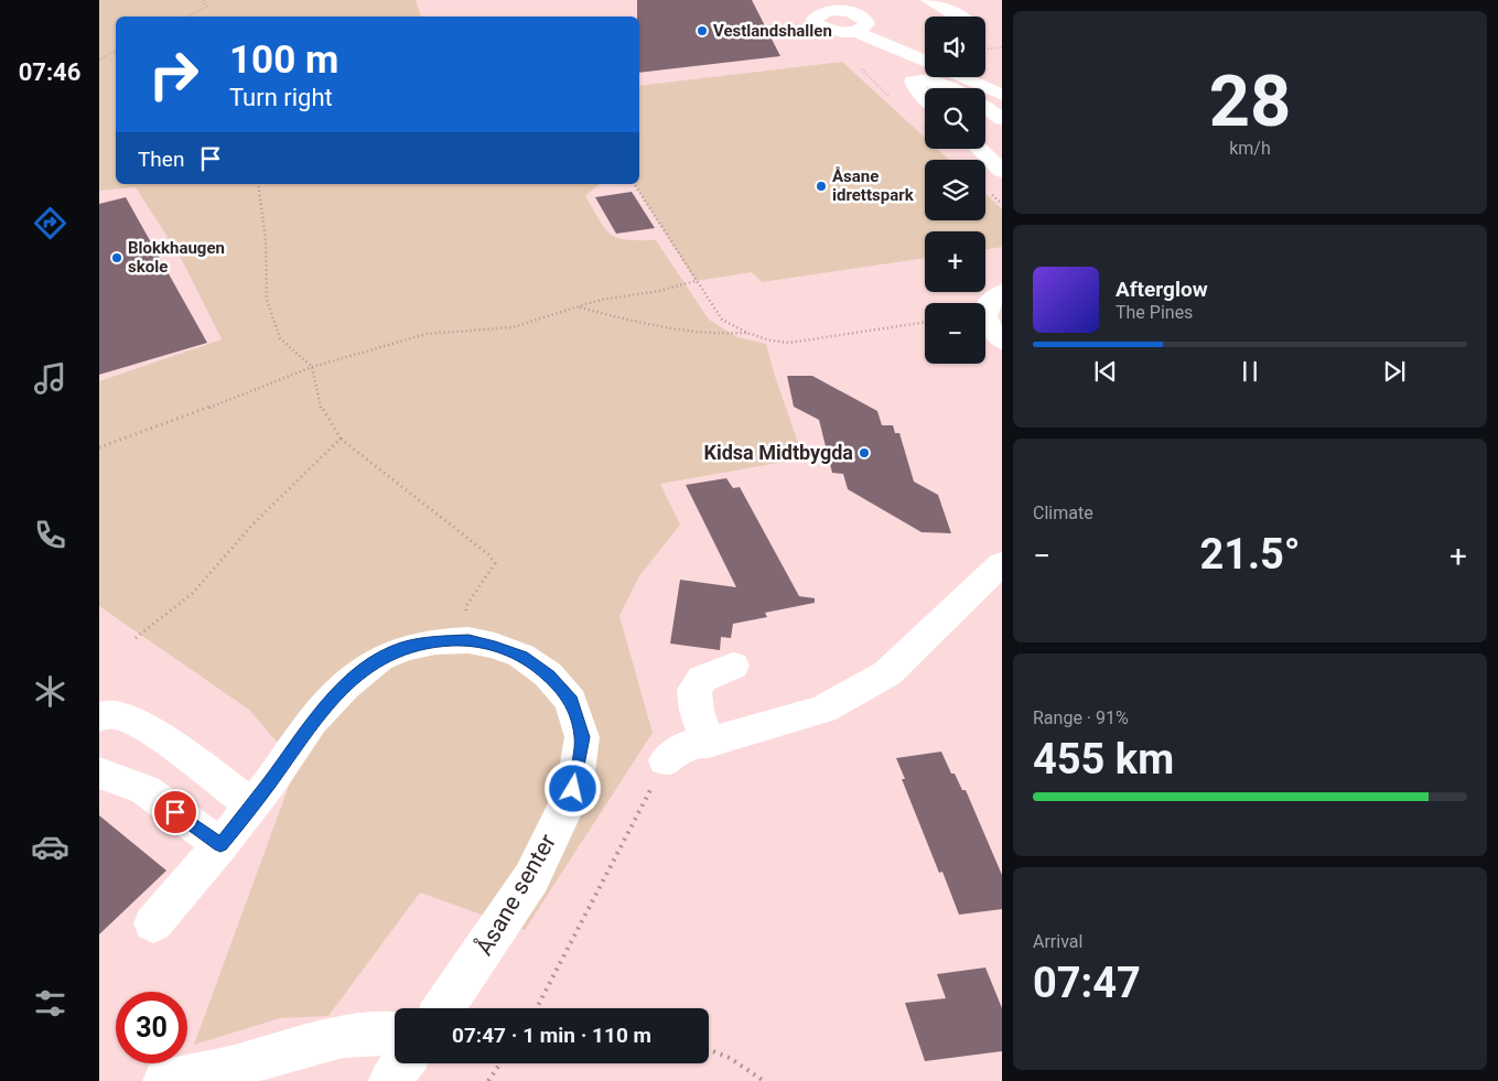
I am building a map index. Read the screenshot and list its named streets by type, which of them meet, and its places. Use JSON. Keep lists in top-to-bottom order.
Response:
{
  "streets": {
    "street": ["Åsane senter"]
  },
  "places": [
    "Vestlandshallen",
    "Åsane idrettspark",
    "Blokkhaugen skole",
    "Kidsa Midtbygda"
  ],
  "page": {
    "tabs": "07:46",
    "tile": [
      ["28", "km/h"],
      "Climate",
      ["Range · 91%", "455 km"],
      ["Arrival", "07:47"]
    ],
    "map_buttons": ["+", "−"],
    "turn": ["100 m", "Turn right"],
    "then": "Then",
    "song": ["Afterglow", "The Pines"],
    "heat": ["−", "21.5°", "+"],
    "limit": "30",
    "trip": "07:47 · 1 min · 110 m"
  }
}
